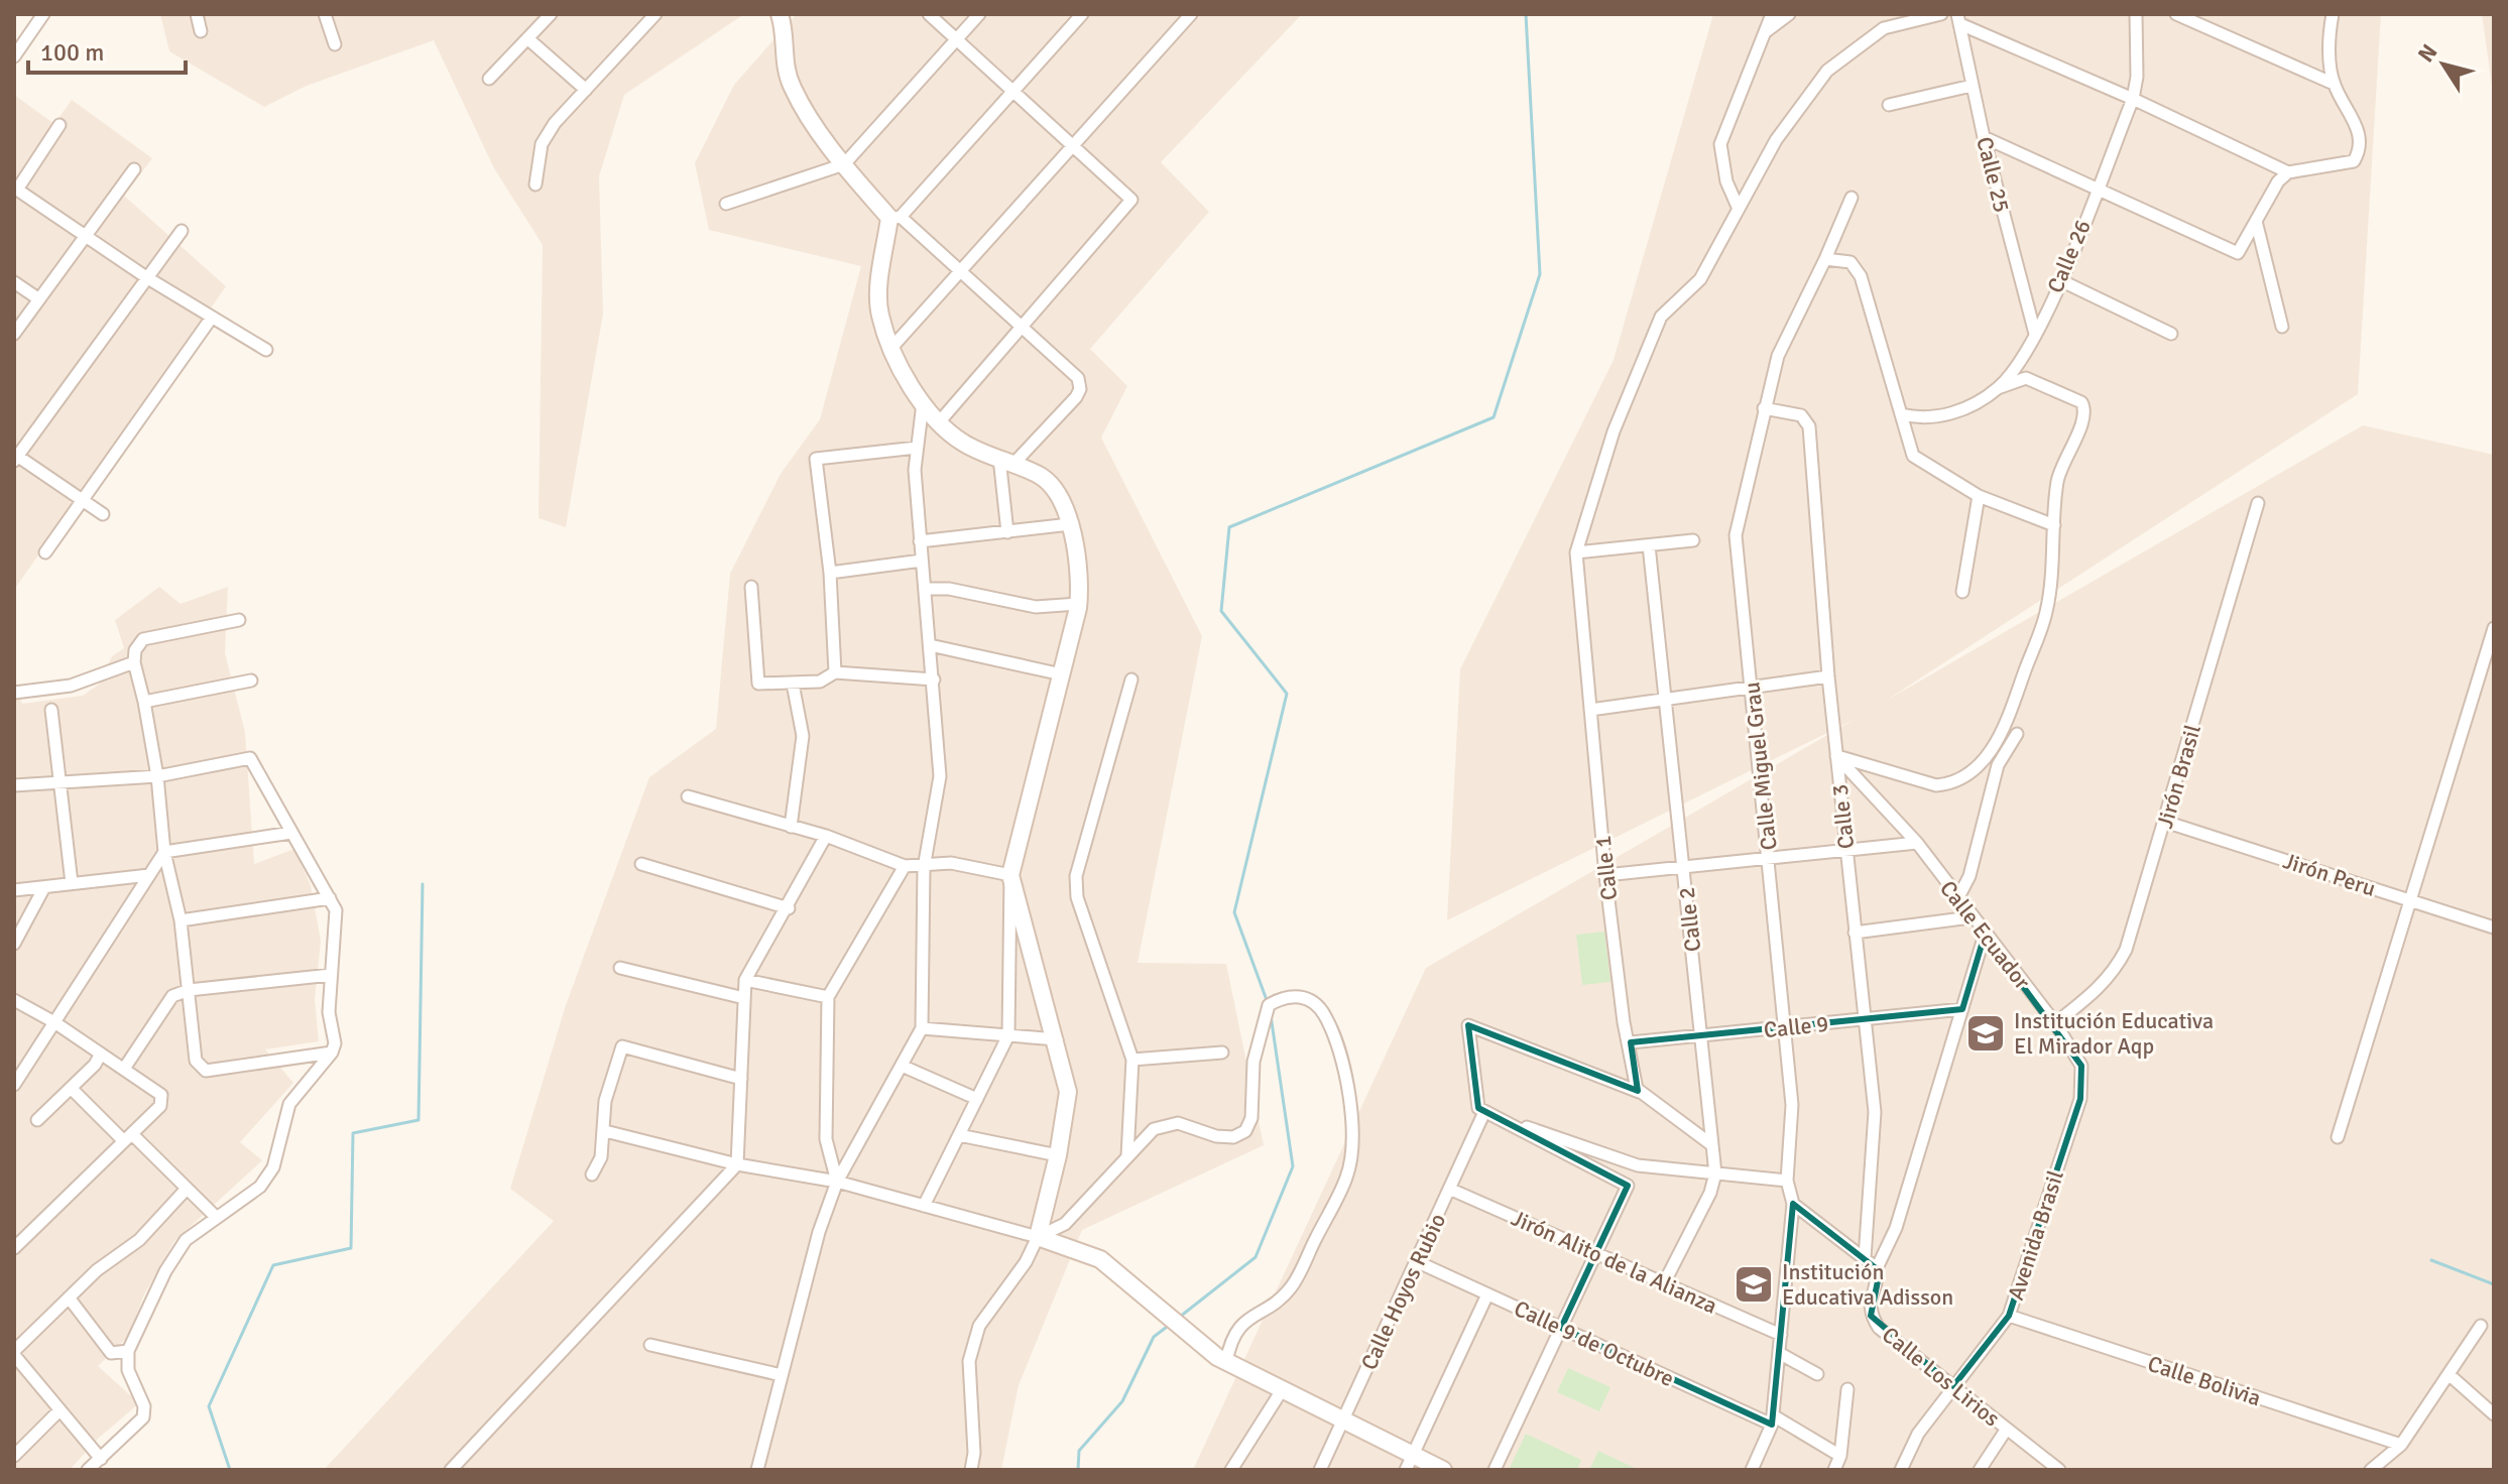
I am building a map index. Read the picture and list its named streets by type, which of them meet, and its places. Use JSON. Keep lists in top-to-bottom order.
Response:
{
  "streets": {
    "street": [
      "Calle 25",
      "Calle 26",
      "Calle Miguel Grau",
      "Jirón Brasil",
      "Calle 3",
      "Calle 1",
      "Jirón Peru",
      "Calle 2",
      "Calle Ecuador",
      "Calle 9",
      "Avenida Brasil",
      "Jirón Alito de la Alianza",
      "Calle Hoyos Rubio",
      "Calle 9 de Octubre",
      "Calle Los Lirios",
      "Calle Bolivia"
    ]
  },
  "crossings": [
    ["Calle 25", "Calle 26"],
    ["Calle Miguel Grau", "Calle 3"],
    ["Calle Miguel Grau", "Calle 9"],
    ["Calle Miguel Grau", "Jirón Alito de la Alianza"],
    ["Calle Miguel Grau", "Calle 9 de Octubre"],
    ["Jirón Brasil", "Jirón Peru"],
    ["Jirón Brasil", "Calle Ecuador"],
    ["Calle 3", "Calle Ecuador"],
    ["Calle 3", "Calle 9"],
    ["Calle 1", "Calle 9"],
    ["Calle 2", "Calle 9"],
    ["Calle 2", "Jirón Alito de la Alianza"],
    ["Calle Ecuador", "Avenida Brasil"],
    ["Avenida Brasil", "Calle Los Lirios"],
    ["Avenida Brasil", "Calle Bolivia"],
    ["Jirón Alito de la Alianza", "Calle Hoyos Rubio"],
    ["Calle Hoyos Rubio", "Calle 9 de Octubre"]
  ],
  "places": {
    "school or university": ["Institución Educativa El Mirador Aqp", "Institución Educativa Adisson"]
  },
  "scale_bar": "100 m",
  "north": "top left"
}
